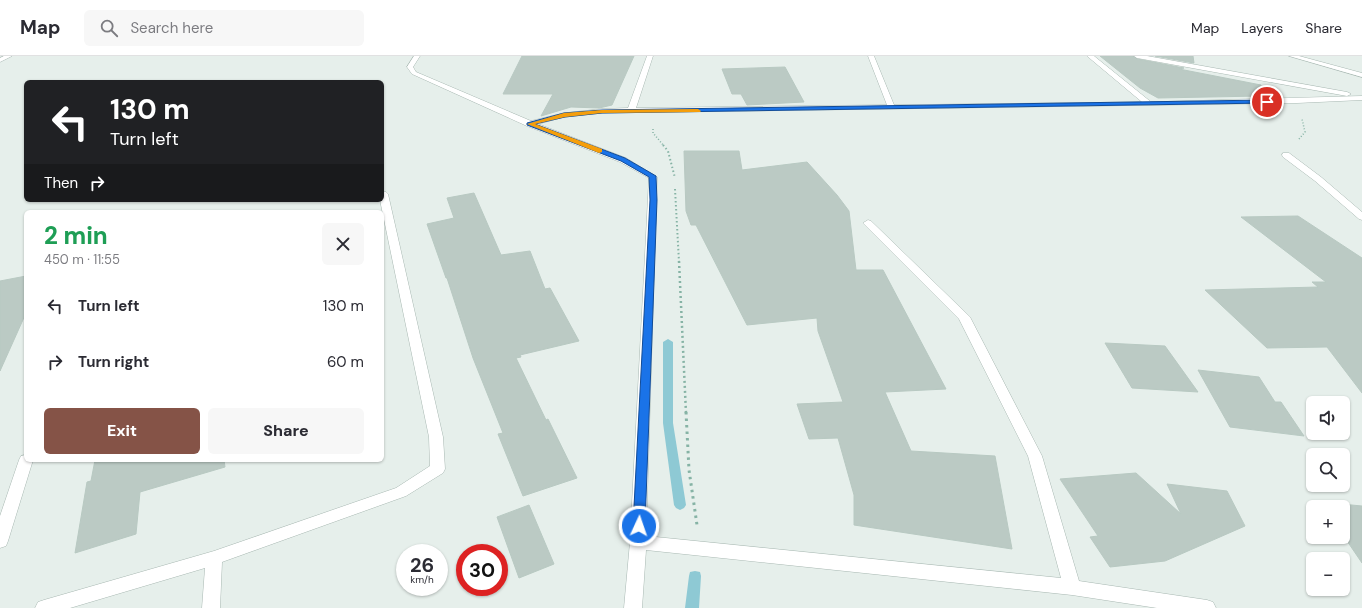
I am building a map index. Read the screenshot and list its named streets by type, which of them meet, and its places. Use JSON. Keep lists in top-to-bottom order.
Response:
{
  "page": {
    "header": "Map",
    "search": "Search here",
    "nav": ["Map", "Layers", "Share"],
    "turn": ["130 m", "Turn left"],
    "then": "Then",
    "heading": ["2 min", "450 m · 11:55"],
    "list": [
      {
        "name": "Turn left",
        "value": "130 m"
      },
      {
        "name": "Turn right",
        "value": "60 m"
      }
    ],
    "map_buttons": ["+", "−"],
    "buttons": ["Exit", "Share"],
    "speed": "26 km/h",
    "limit": "30"
  }
}
